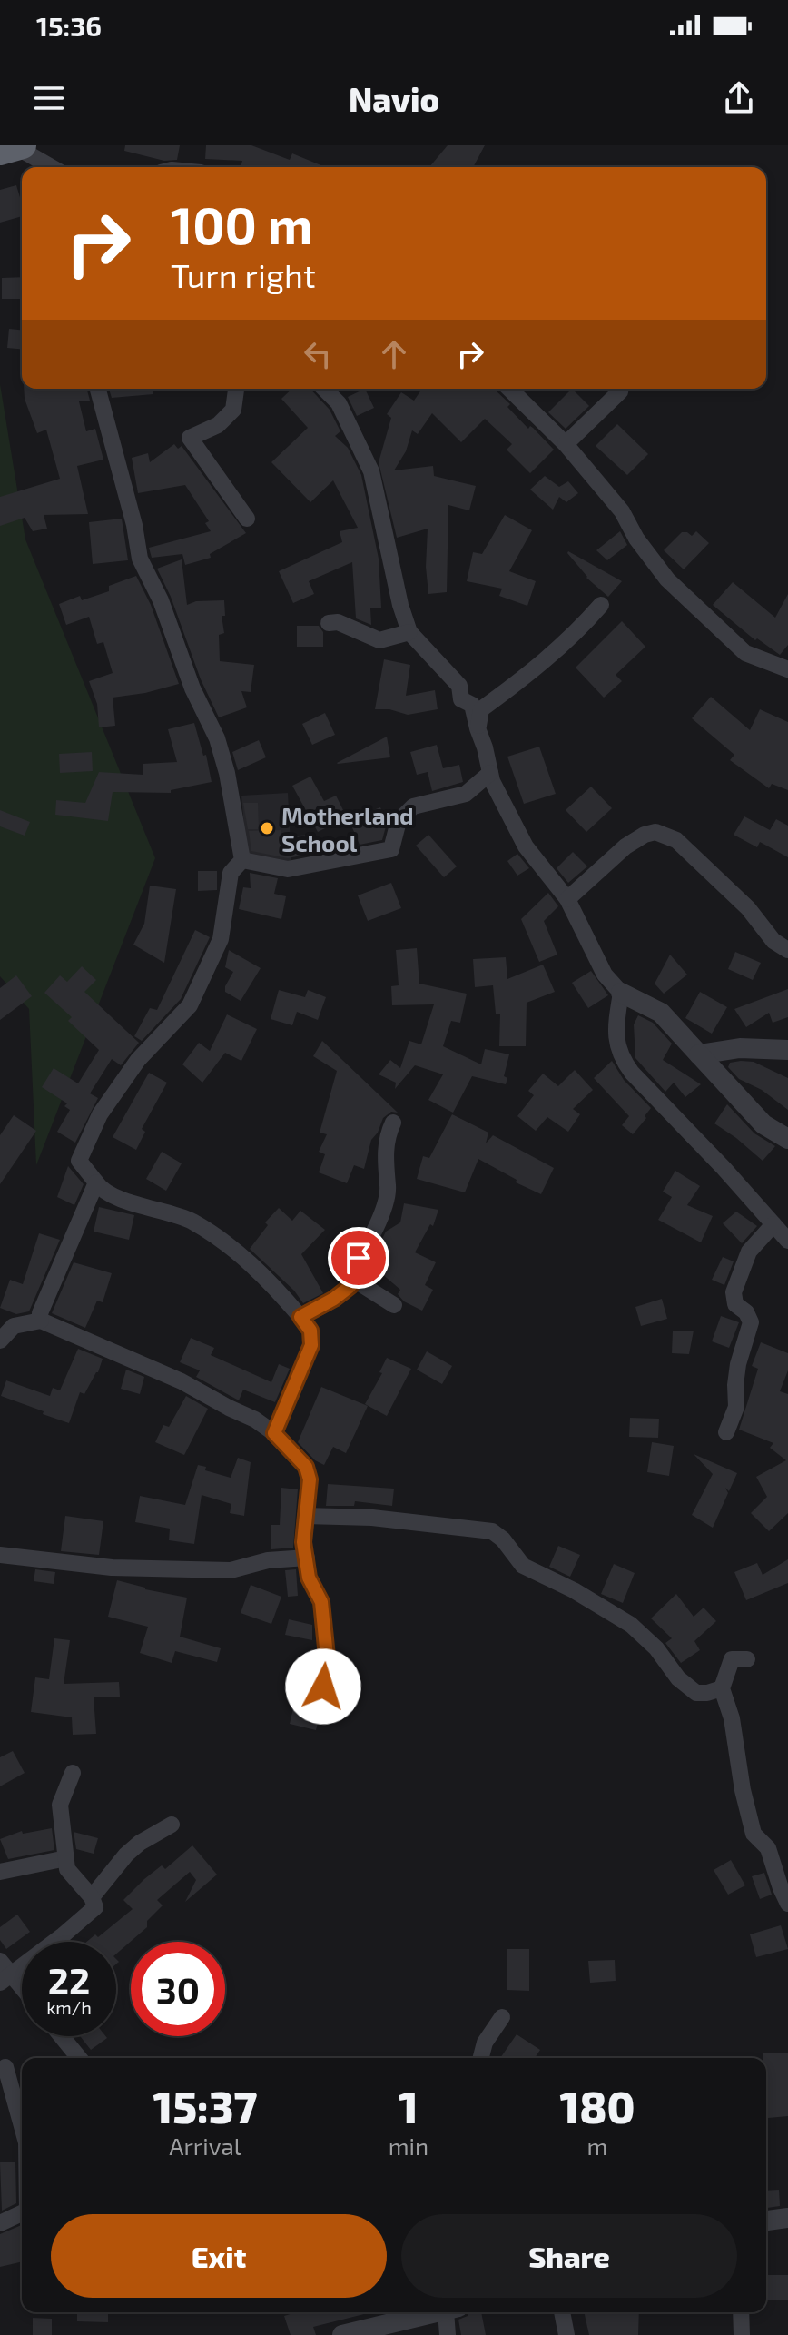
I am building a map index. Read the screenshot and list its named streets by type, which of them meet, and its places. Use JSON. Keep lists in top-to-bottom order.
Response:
{
  "places": ["Motherland School"],
  "page": {
    "status": "15:36",
    "header": "Navio",
    "turn": ["100 m", "Turn right"],
    "speed": "22 km/h",
    "limit": "30",
    "eta": [
      "15:37",
      "Arrival",
      "1",
      "min",
      "180",
      "m"
    ],
    "buttons": ["Exit", "Share"]
  }
}
